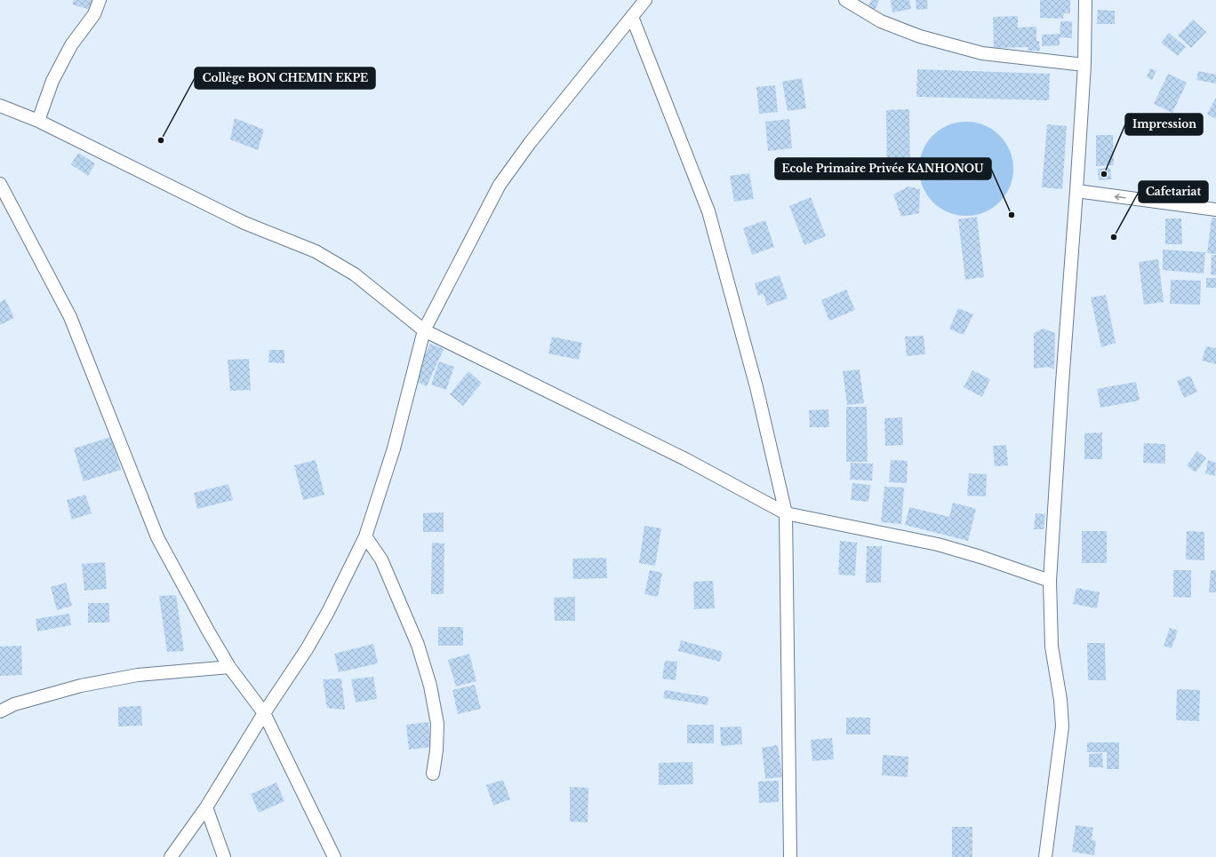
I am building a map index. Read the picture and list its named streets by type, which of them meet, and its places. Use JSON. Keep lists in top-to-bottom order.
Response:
{
  "places": [
    "Collège BON CHEMIN EKPE",
    "Impression",
    "Ecole Primaire Privée KANHONOU",
    "Cafetariat"
  ]
}
